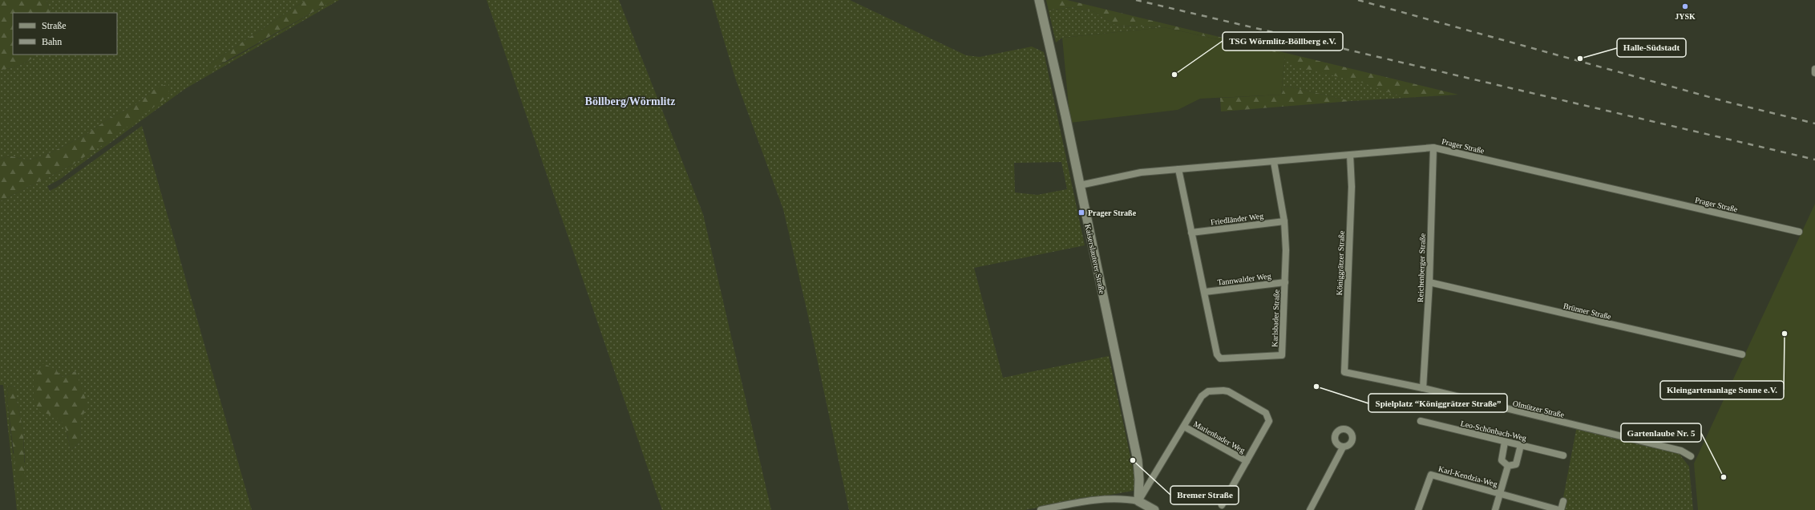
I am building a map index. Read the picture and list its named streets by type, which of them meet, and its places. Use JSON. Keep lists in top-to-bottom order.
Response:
{
  "streets": {
    "street": [
      "Prager Straße",
      "Friedländer Weg",
      "Kaiserslauterer Straße",
      "Königgrätzer Straße",
      "Reichenberger Straße",
      "Tannwalder Weg",
      "Brünner Straße",
      "Karlsbader Straße",
      "Olmützer Straße",
      "Leo-Schönbach-Weg",
      "Marienbader Weg",
      "Karl-Kendzia-Weg"
    ]
  },
  "crossings": [
    ["Prager Straße", "Kaiserslauterer Straße"],
    ["Prager Straße", "Königgrätzer Straße"],
    ["Prager Straße", "Reichenberger Straße"],
    ["Prager Straße", "Karlsbader Straße"],
    ["Friedländer Weg", "Karlsbader Straße"],
    ["Kaiserslauterer Straße", "Marienbader Weg"],
    ["Königgrätzer Straße", "Olmützer Straße"],
    ["Reichenberger Straße", "Brünner Straße"],
    ["Reichenberger Straße", "Olmützer Straße"],
    ["Tannwalder Weg", "Karlsbader Straße"]
  ],
  "districts": ["Böllberg/Wörmlitz"],
  "places": {
    "other": [
      "JYSK",
      "Halle-Südstadt",
      "TSG Wörmlitz-Böllberg e.V.",
      "Kleingartenanlage Sonne e.V.",
      "Spielplatz “Königgrätzer Straße”",
      "Bremer Straße",
      "Gartenlaube Nr. 5"
    ],
    "transit": ["Prager Straße"]
  },
  "legend": ["Straße", "Bahn"]
}
